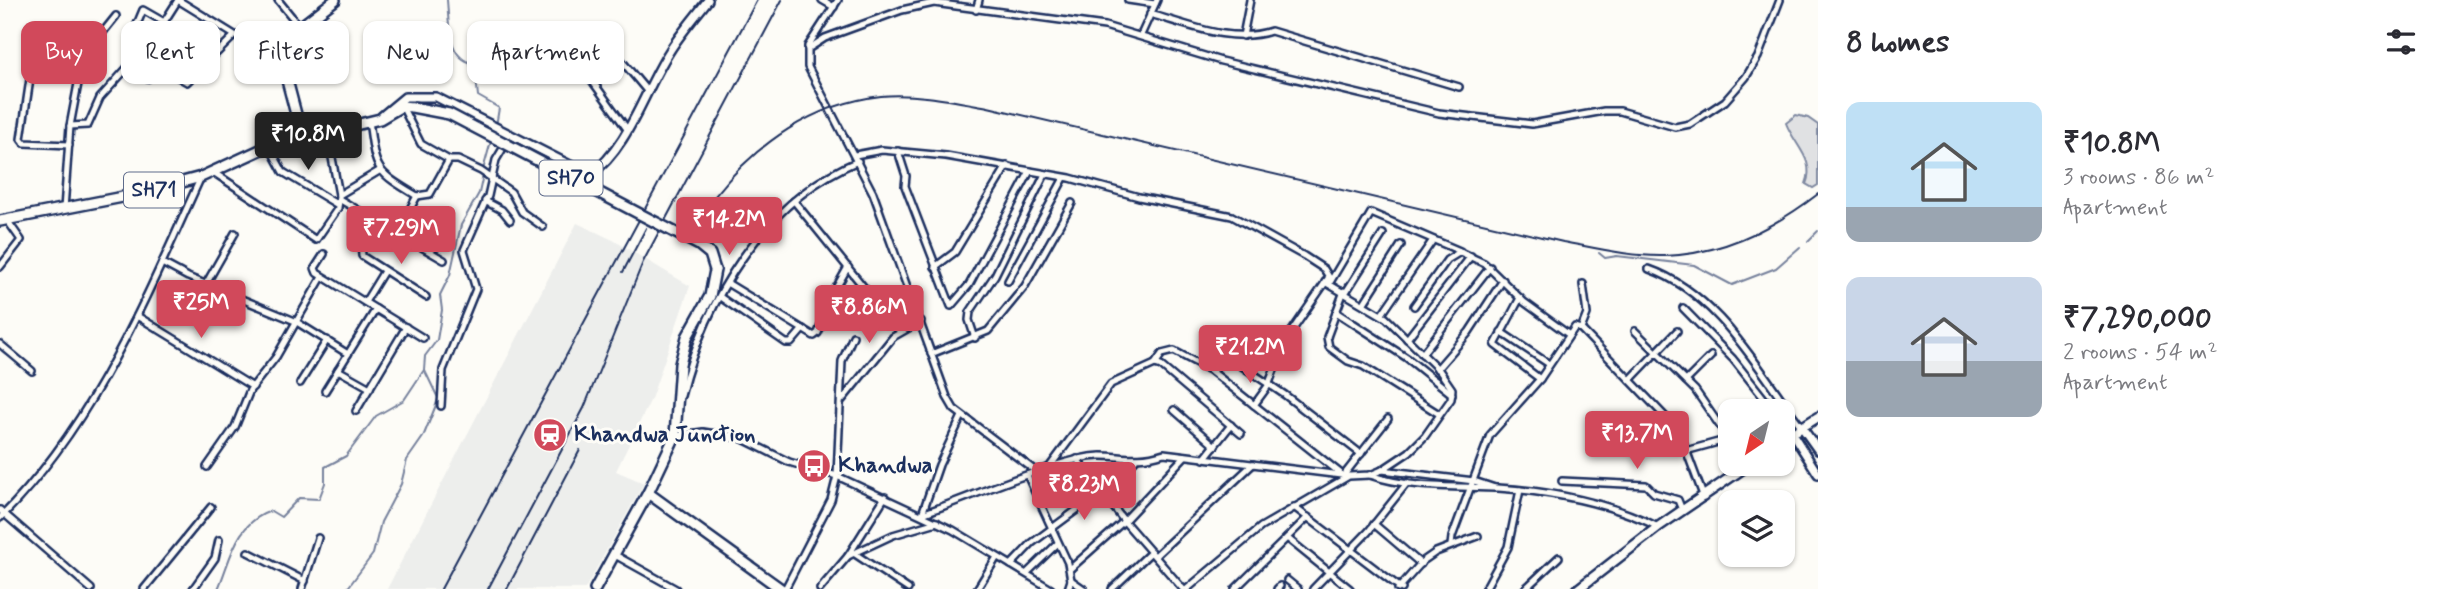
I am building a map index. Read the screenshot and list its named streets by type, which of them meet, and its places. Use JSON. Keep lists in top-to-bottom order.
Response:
{
  "streets": {
    "main road": ["SH70", "SH71"]
  },
  "places": {
    "station": ["Khandwa Junction"],
    "bus stop": ["Khandwa"]
  },
  "north": "bottom left",
  "page": {
    "heading": "8 homes",
    "chip": [
      "Buy",
      "Rent",
      "Filters",
      "New",
      "Apartment"
    ],
    "list": [
      {
        "name": "₹10.8M",
        "note": "3 rooms · 86 m² · Apartment"
      },
      {
        "name": "₹7,290,000",
        "note": "2 rooms · 54 m² · Apartment"
      }
    ],
    "price": [
      "₹10.8M",
      "₹14.2M",
      "₹7.29M",
      "₹25M",
      "₹8.86M",
      "₹21.2M",
      "₹13.7M",
      "₹8.23M"
    ]
  }
}
